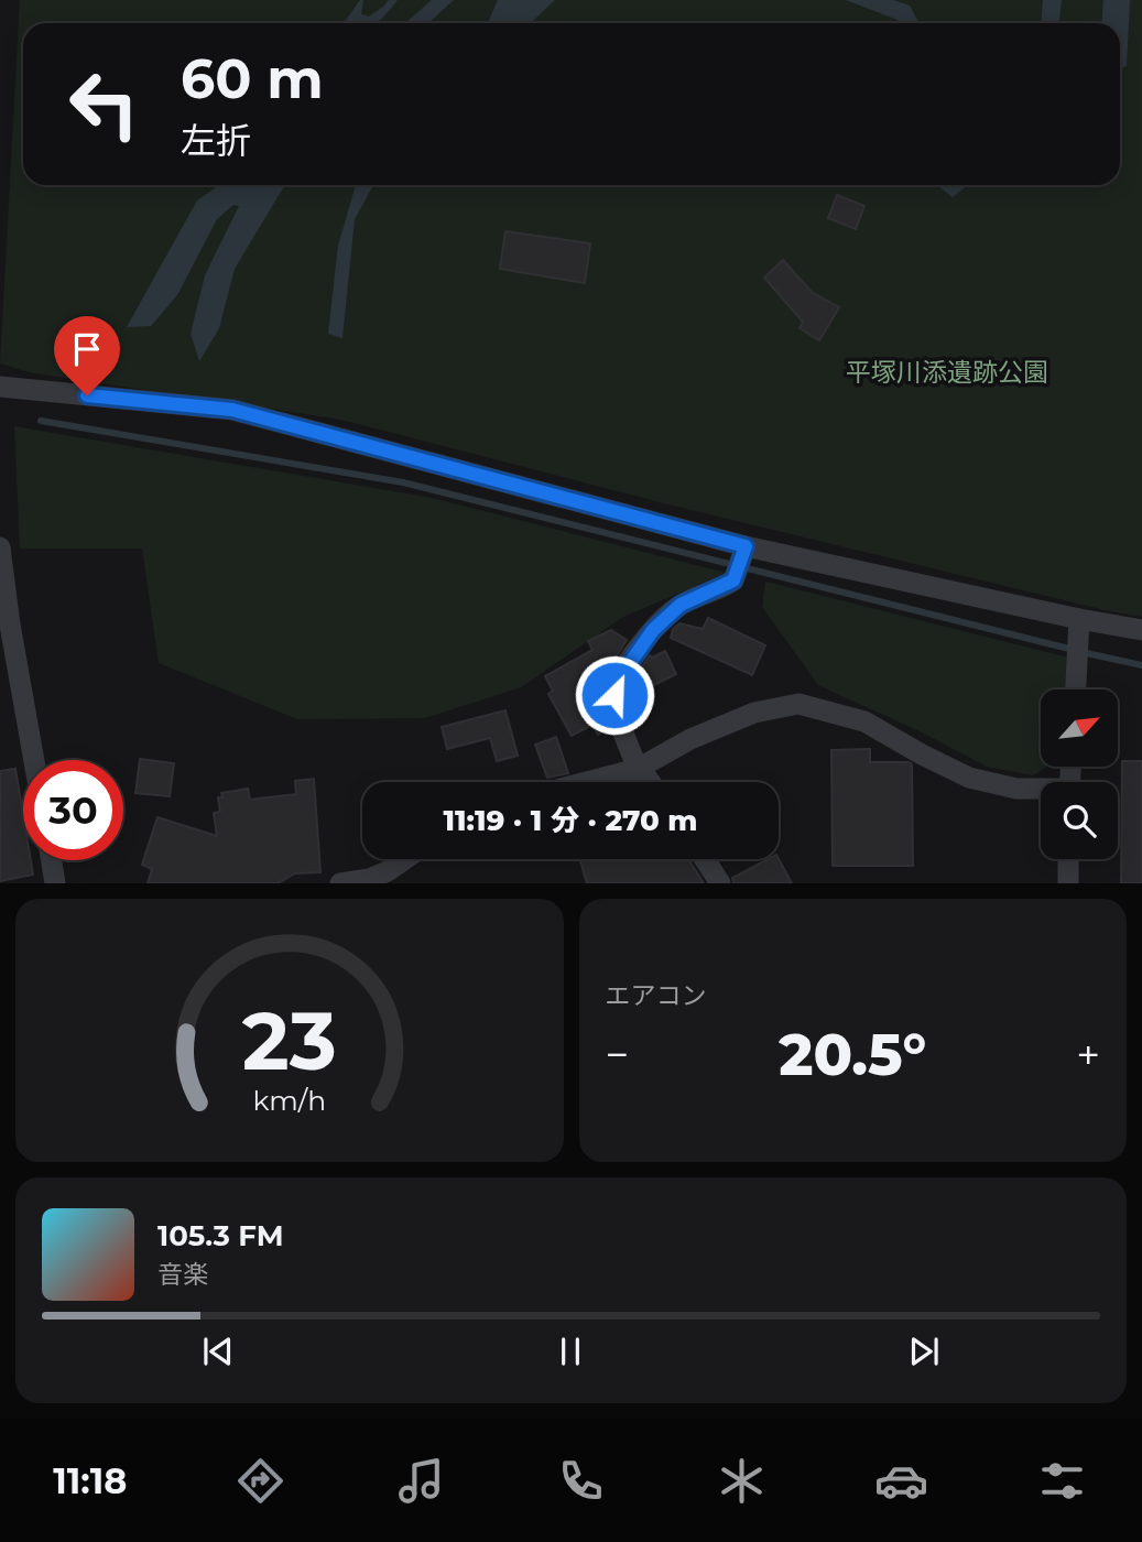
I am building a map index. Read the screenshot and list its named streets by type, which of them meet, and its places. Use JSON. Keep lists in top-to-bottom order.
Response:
{
  "parks": ["平塚川添遺跡公園"],
  "north": "top right",
  "page": {
    "turn": ["60 m", "左折"],
    "limit": "30",
    "trip": "11:19 · 1 分 · 270 m",
    "tile": "エアコン",
    "heat": ["−", "20.5°", "+"],
    "song": ["105.3 FM", "音楽"],
    "tabs": "11:18",
    "gauge": ["23", "km/h"]
  }
}
